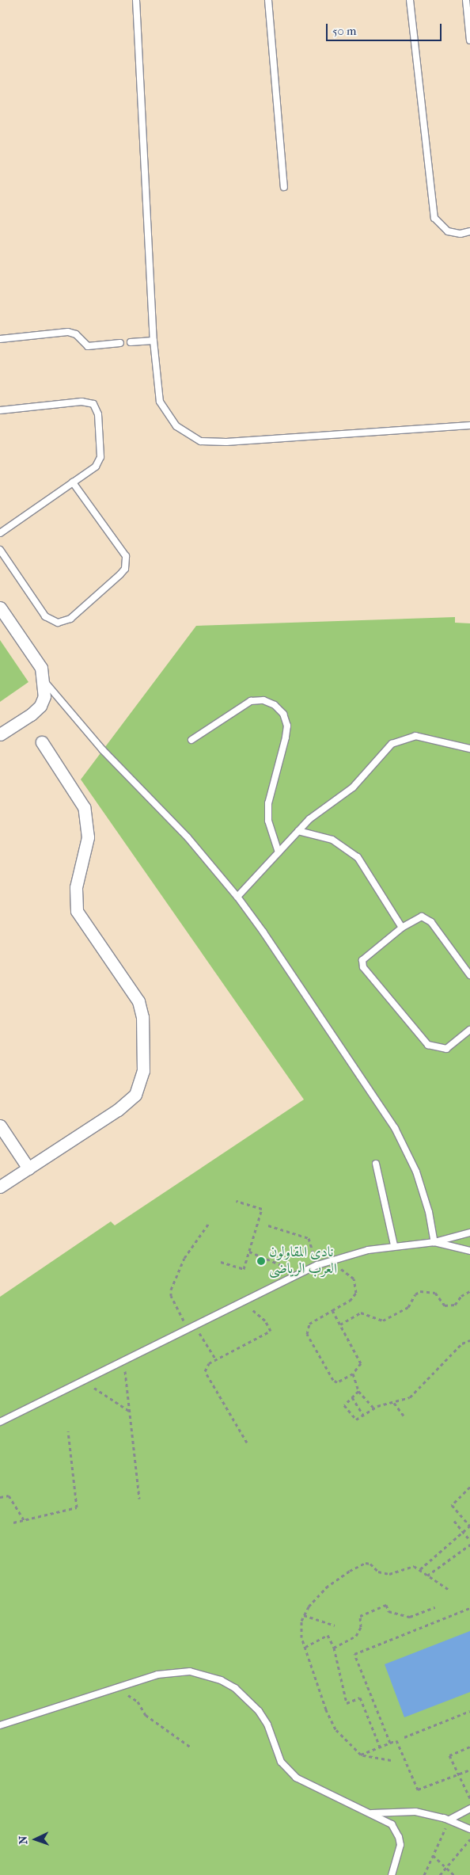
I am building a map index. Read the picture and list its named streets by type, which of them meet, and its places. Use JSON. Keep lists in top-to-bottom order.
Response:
{
  "places": ["نادى المقاولون العرب الرياضى"],
  "scale_bar": "50 m",
  "north": "left"
}
